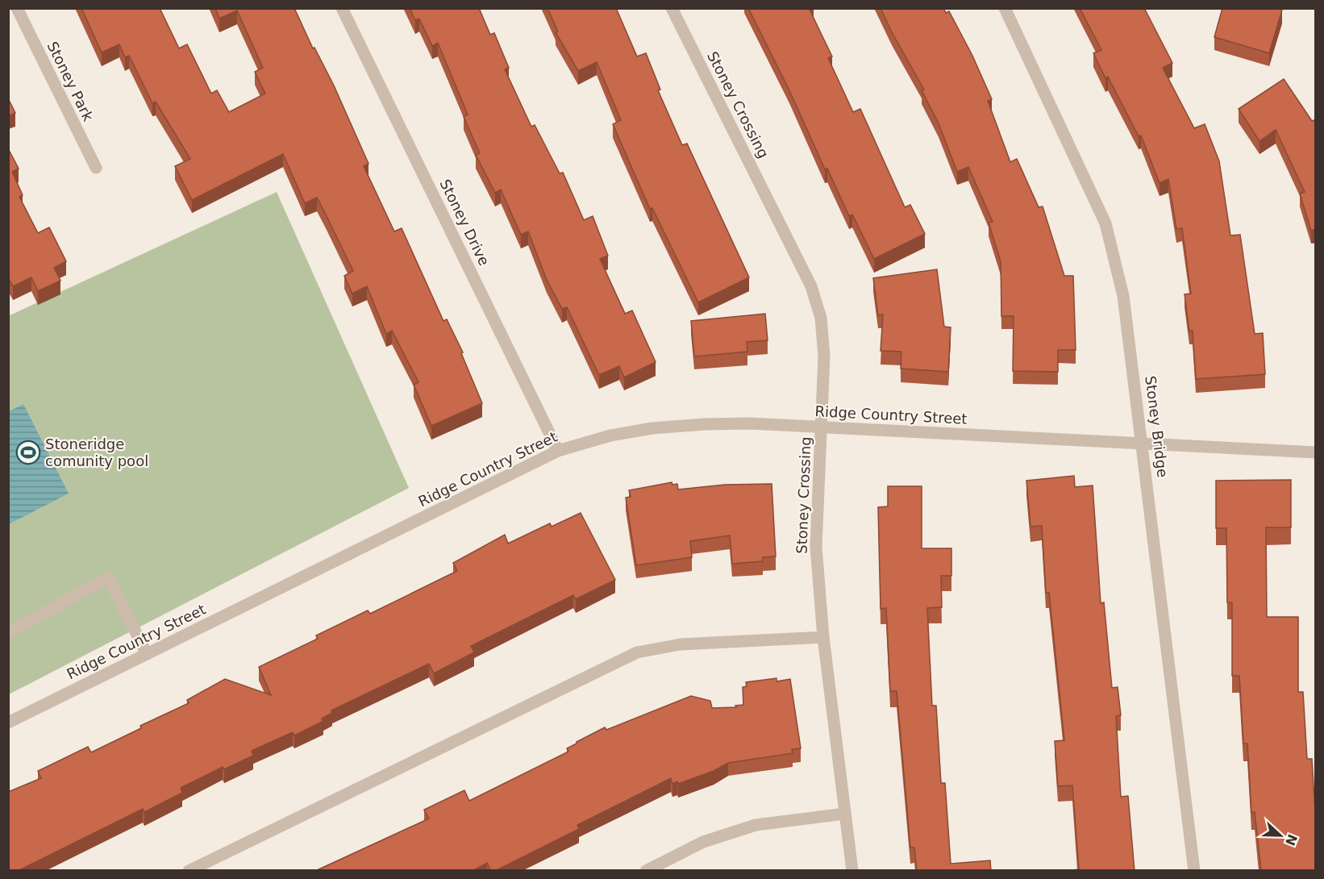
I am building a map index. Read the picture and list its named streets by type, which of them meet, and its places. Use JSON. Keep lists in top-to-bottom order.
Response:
{
  "streets": {
    "street": [
      "Stoney Park",
      "Stoney Crossing",
      "Stoney Drive",
      "Ridge Country Street",
      "Stoney Bridge"
    ]
  },
  "crossings": [
    ["Stoney Crossing", "Ridge Country Street"],
    ["Stoney Drive", "Ridge Country Street"],
    ["Ridge Country Street", "Stoney Bridge"]
  ],
  "places": {
    "sports": ["Stoneridge comunity pool"]
  },
  "north": "right"
}
